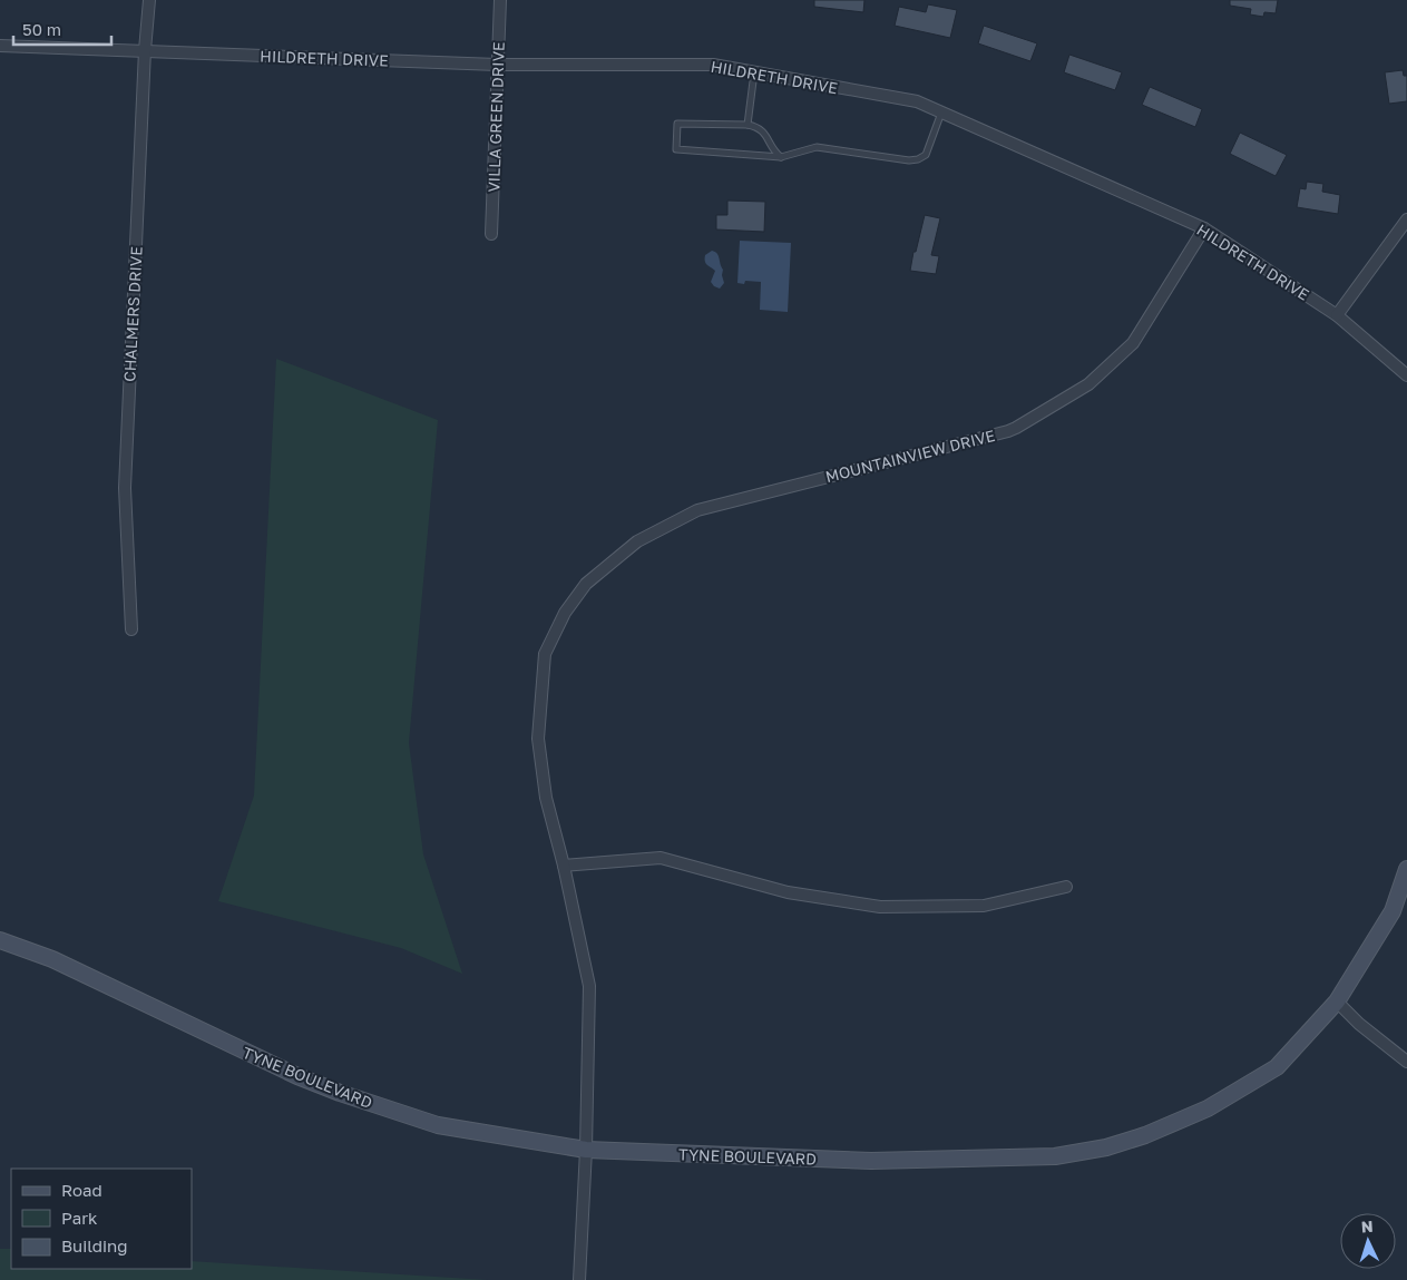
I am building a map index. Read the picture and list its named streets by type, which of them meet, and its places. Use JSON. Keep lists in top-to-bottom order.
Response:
{
  "streets": {
    "street": [
      "HILDRETH DRIVE",
      "VILLA GREEN DRIVE",
      "CHALMERS DRIVE",
      "MOUNTAINVIEW DRIVE",
      "TYNE BOULEVARD"
    ]
  },
  "crossings": [
    ["HILDRETH DRIVE", "VILLA GREEN DRIVE"],
    ["HILDRETH DRIVE", "CHALMERS DRIVE"],
    ["HILDRETH DRIVE", "MOUNTAINVIEW DRIVE"]
  ],
  "legend": ["Road", "Park", "Building"],
  "scale_bar": "50 m",
  "north": "top"
}
